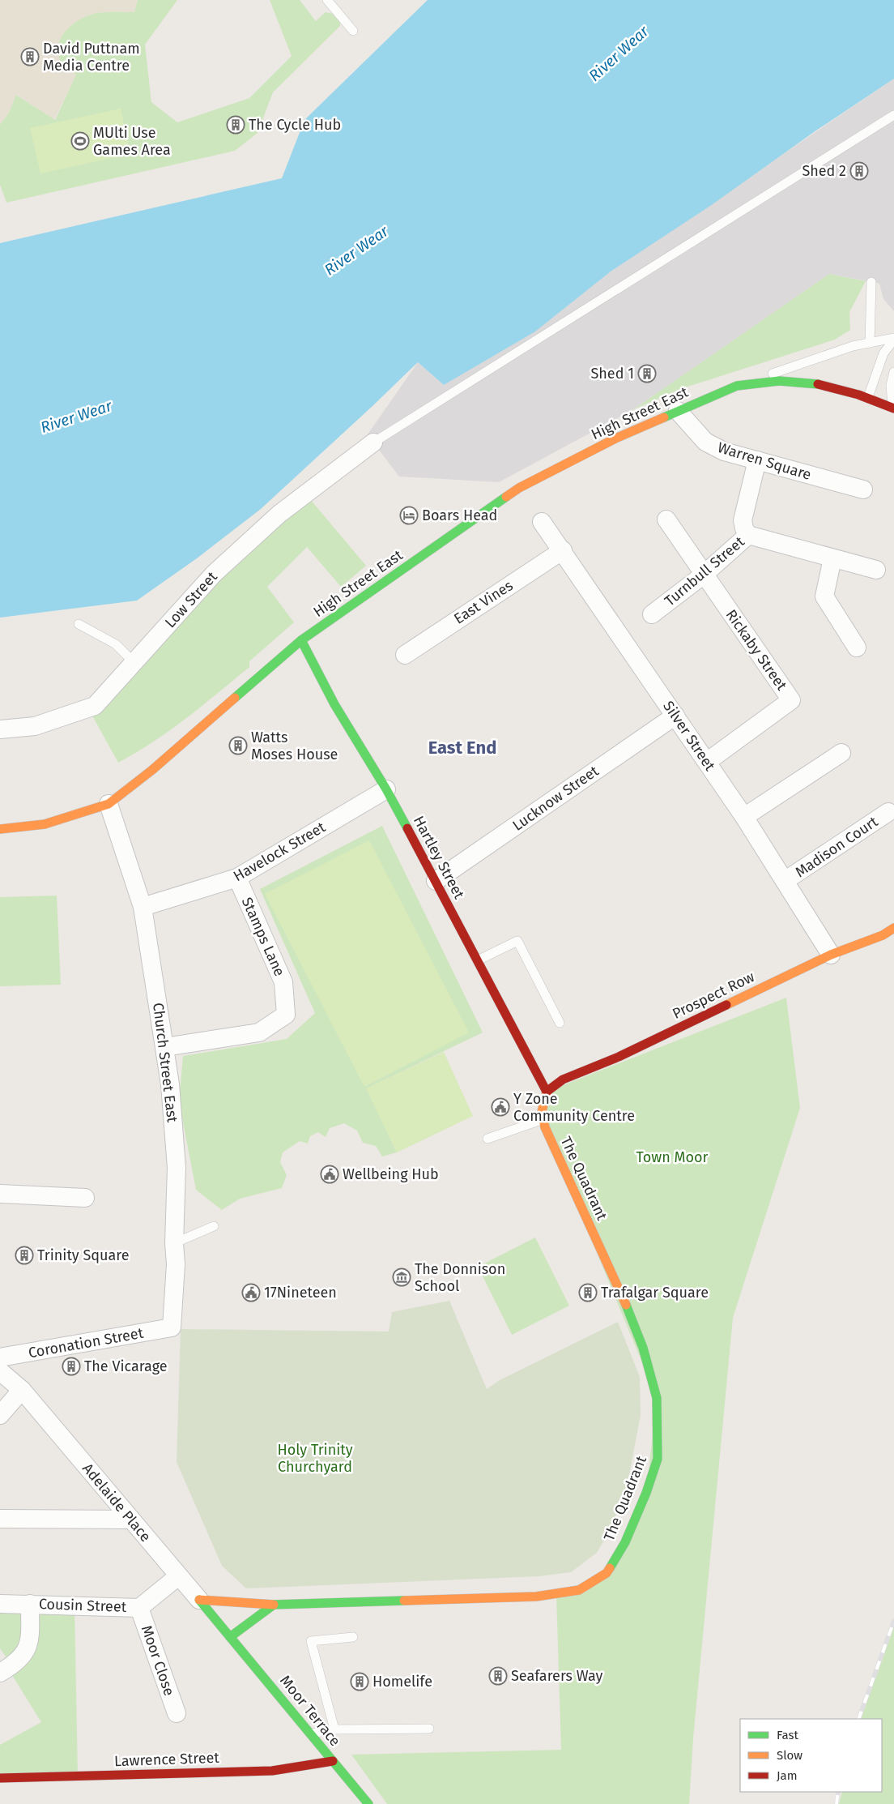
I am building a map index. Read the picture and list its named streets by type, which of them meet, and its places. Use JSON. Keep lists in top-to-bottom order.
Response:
{
  "streets": {
    "street": [
      "High Street East",
      "Warren Square",
      "Turnbull Street",
      "Low Street",
      "East Vines",
      "Rickaby Street",
      "Silver Street",
      "Lucknow Street",
      "Madison Court",
      "Havelock Street",
      "Hartley Street",
      "Stamps Lane",
      "Prospect Row",
      "Church Street East",
      "The Quadrant",
      "Coronation Street",
      "Adelaide Place",
      "Cousin Street",
      "Moor Close",
      "Moor Terrace",
      "Lawrence Street"
    ]
  },
  "crossings": [
    ["High Street East", "Warren Square"],
    ["High Street East", "Hartley Street"],
    ["High Street East", "Church Street East"],
    ["Turnbull Street", "Rickaby Street"],
    ["East Vines", "Silver Street"],
    ["Rickaby Street", "Silver Street"],
    ["Silver Street", "Lucknow Street"],
    ["Silver Street", "Madison Court"],
    ["Silver Street", "Prospect Row"],
    ["Lucknow Street", "Hartley Street"],
    ["Havelock Street", "Hartley Street"],
    ["Havelock Street", "Stamps Lane"],
    ["Havelock Street", "Church Street East"],
    ["Hartley Street", "Prospect Row"],
    ["Hartley Street", "The Quadrant"],
    ["Stamps Lane", "Church Street East"],
    ["Prospect Row", "The Quadrant"],
    ["Church Street East", "Coronation Street"],
    ["The Quadrant", "Adelaide Place"],
    ["Adelaide Place", "Cousin Street"],
    ["Adelaide Place", "Moor Terrace"],
    ["Cousin Street", "Moor Close"],
    ["Moor Terrace", "Lawrence Street"]
  ],
  "districts": ["East End"],
  "water": ["River Wear"],
  "parks": ["Town Moor", "Holy Trinity Churchyard"],
  "places": {
    "building": [
      "David Puttnam Media Centre",
      "The Cycle Hub",
      "Shed 2",
      "Shed 1",
      "Watts Moses House",
      "Trinity Square",
      "Trafalgar Square",
      "The Vicarage",
      "Seafarers Way",
      "Homelife"
    ],
    "sports": ["MUlti Use Games Area"],
    "hotel": ["Boars Head"],
    "public building": ["Y Zone Community Centre", "Wellbeing Hub", "17Nineteen"],
    "museum": ["The Donnison School"]
  },
  "legend": ["Fast", "Slow", "Jam"]
}
